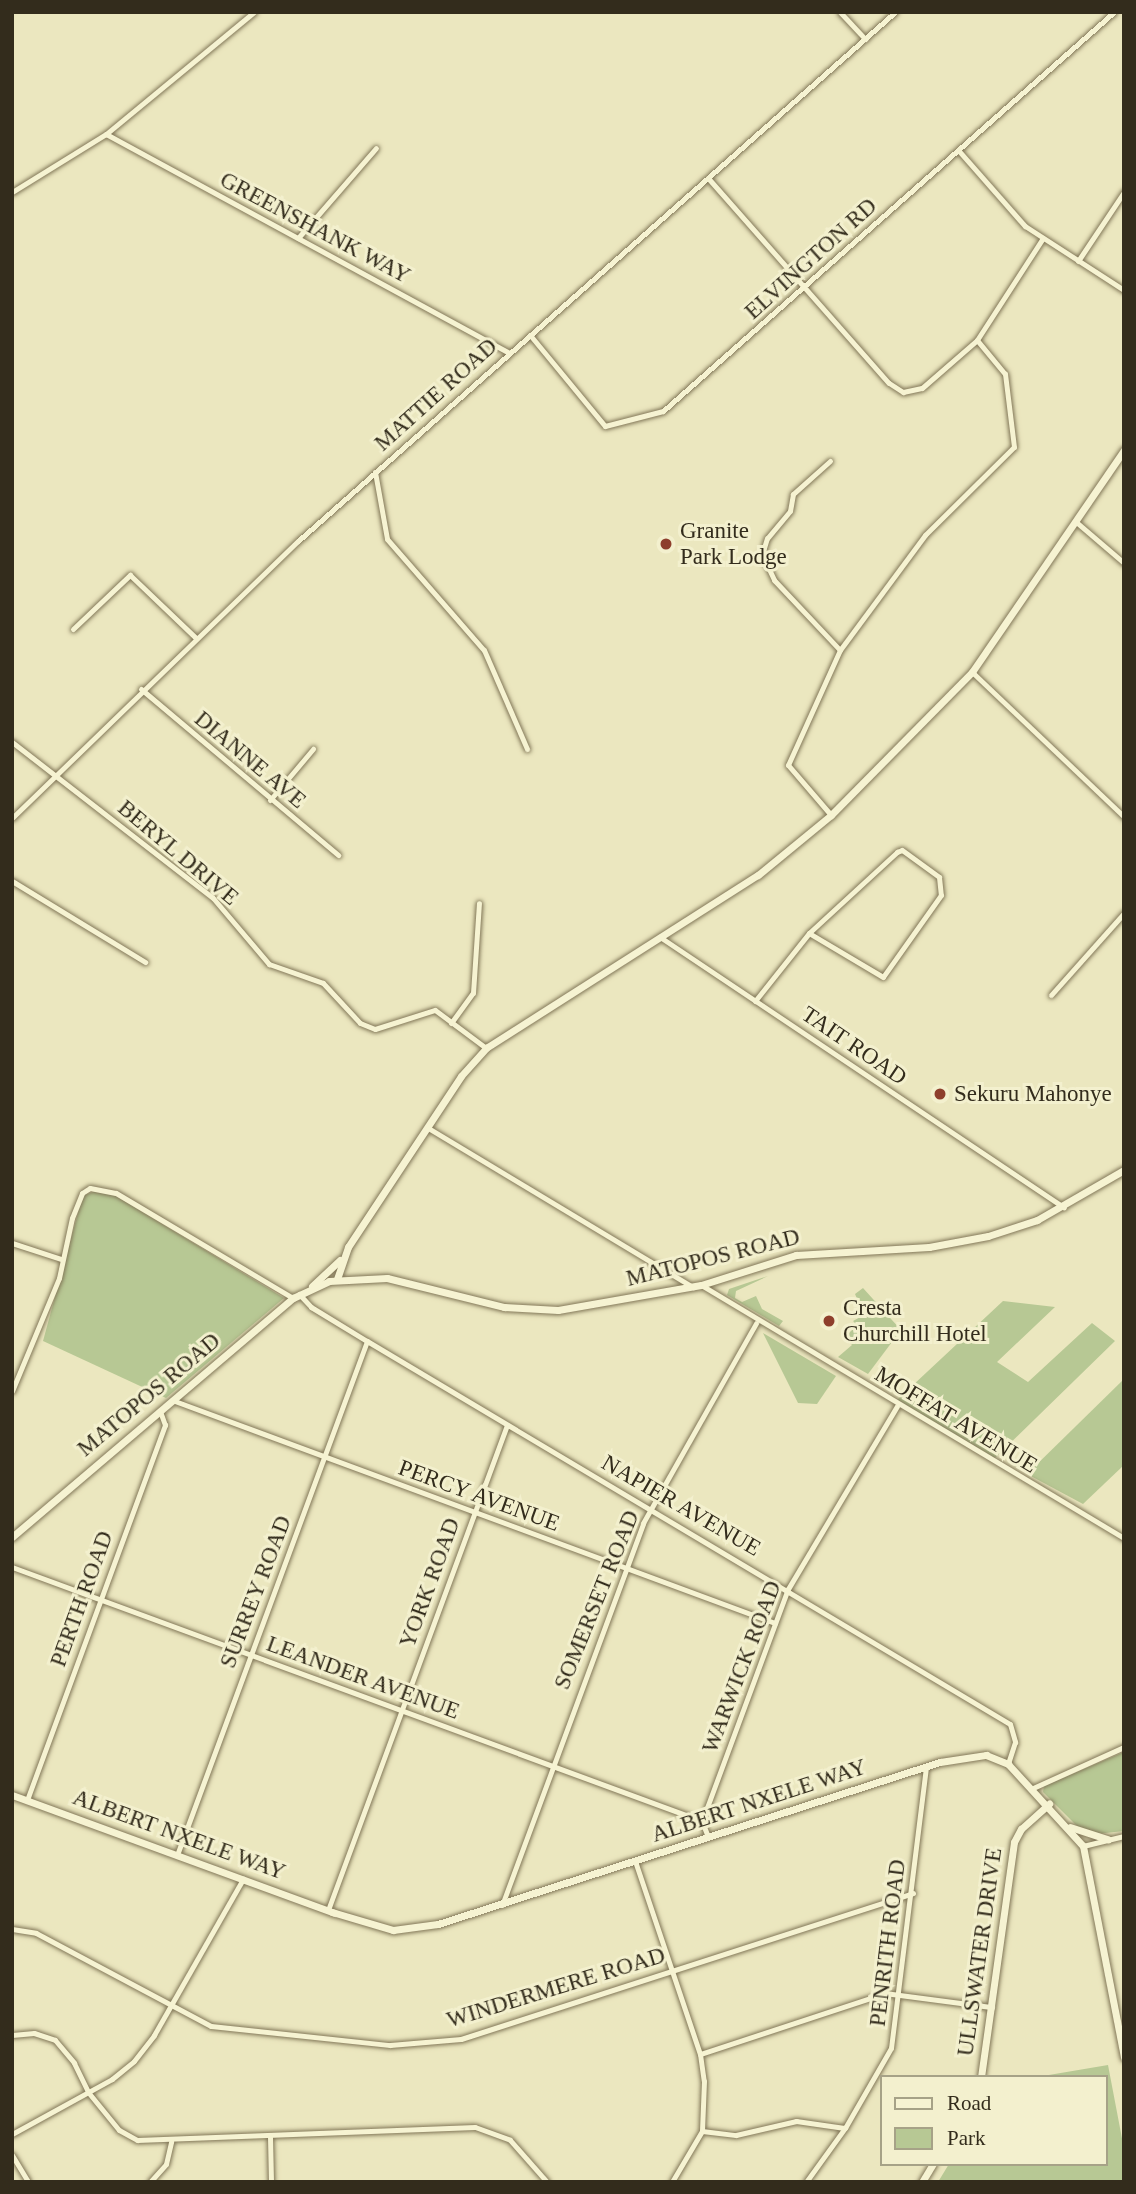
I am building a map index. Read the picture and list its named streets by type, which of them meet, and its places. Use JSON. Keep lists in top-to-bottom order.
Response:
{
  "streets": {
    "main road": ["MATOPOS ROAD", "ALBERT NXELE WAY", "ULLSWATER DRIVE"],
    "street": [
      "GREENSHANK WAY",
      "ELVINGTON RD",
      "MATTIE ROAD",
      "DIANNE AVE",
      "BERYL DRIVE",
      "TAIT ROAD",
      "MOFFAT AVENUE",
      "PERCY AVENUE",
      "NAPIER AVENUE",
      "YORK ROAD",
      "SURREY ROAD",
      "PERTH ROAD",
      "SOMERSET ROAD",
      "WARWICK ROAD",
      "LEANDER AVENUE",
      "PENRITH ROAD",
      "WINDERMERE ROAD"
    ]
  },
  "crossings": [
    ["GREENSHANK WAY", "MATTIE ROAD"],
    ["ELVINGTON RD", "MATTIE ROAD"],
    ["MATTIE ROAD", "DIANNE AVE"],
    ["MATTIE ROAD", "BERYL DRIVE"],
    ["TAIT ROAD", "MATOPOS ROAD"],
    ["MATOPOS ROAD", "MOFFAT AVENUE"],
    ["MATOPOS ROAD", "PERCY AVENUE"],
    ["MATOPOS ROAD", "NAPIER AVENUE"],
    ["MATOPOS ROAD", "PERTH ROAD"],
    ["MOFFAT AVENUE", "SOMERSET ROAD"],
    ["MOFFAT AVENUE", "WARWICK ROAD"],
    ["PERCY AVENUE", "YORK ROAD"],
    ["PERCY AVENUE", "SURREY ROAD"],
    ["PERCY AVENUE", "SOMERSET ROAD"],
    ["PERCY AVENUE", "WARWICK ROAD"],
    ["NAPIER AVENUE", "YORK ROAD"],
    ["NAPIER AVENUE", "SURREY ROAD"],
    ["NAPIER AVENUE", "SOMERSET ROAD"],
    ["NAPIER AVENUE", "WARWICK ROAD"],
    ["NAPIER AVENUE", "ALBERT NXELE WAY"],
    ["YORK ROAD", "LEANDER AVENUE"],
    ["YORK ROAD", "ALBERT NXELE WAY"],
    ["SURREY ROAD", "LEANDER AVENUE"],
    ["SURREY ROAD", "ALBERT NXELE WAY"],
    ["PERTH ROAD", "LEANDER AVENUE"],
    ["PERTH ROAD", "ALBERT NXELE WAY"],
    ["SOMERSET ROAD", "LEANDER AVENUE"],
    ["SOMERSET ROAD", "ALBERT NXELE WAY"],
    ["WARWICK ROAD", "LEANDER AVENUE"],
    ["ALBERT NXELE WAY", "PENRITH ROAD"],
    ["ALBERT NXELE WAY", "ULLSWATER DRIVE"],
    ["PENRITH ROAD", "WINDERMERE ROAD"]
  ],
  "places": ["Granite Park Lodge", "Sekuru Mahonye", "Cresta Churchill Hotel"],
  "legend": ["Road", "Park"]
}
